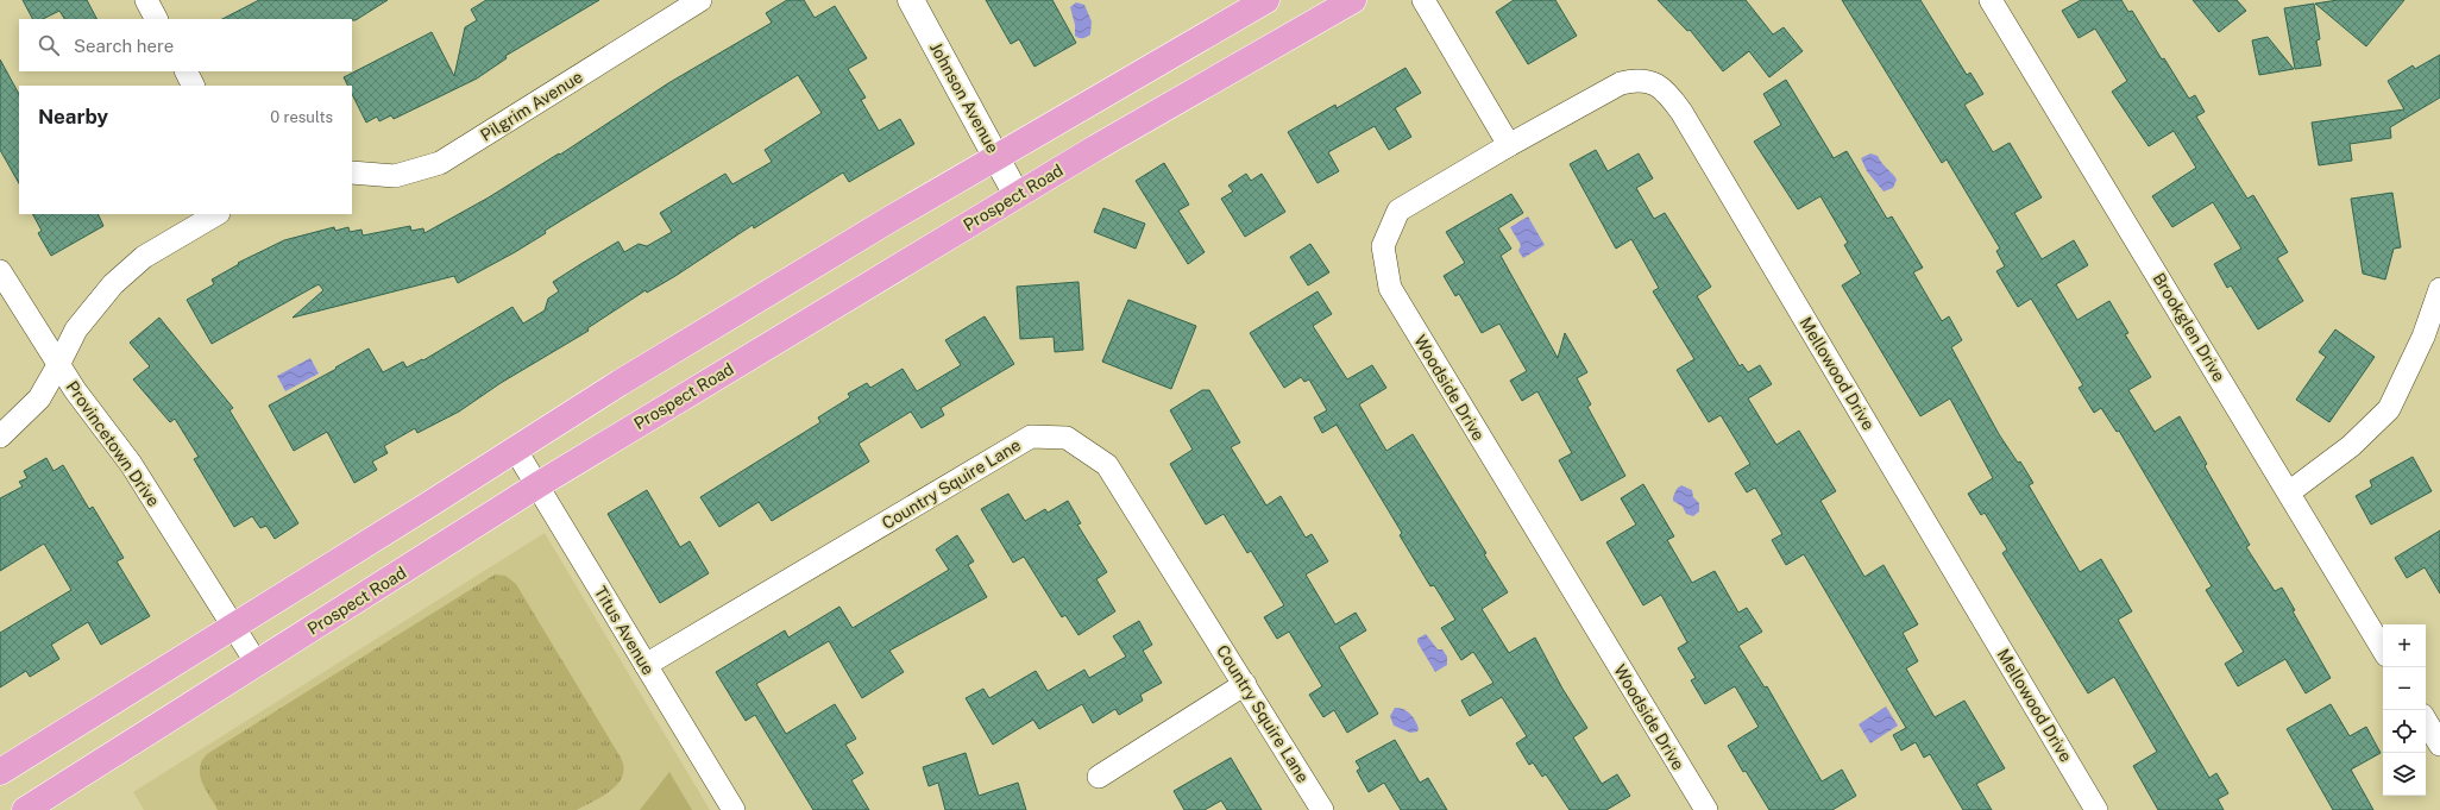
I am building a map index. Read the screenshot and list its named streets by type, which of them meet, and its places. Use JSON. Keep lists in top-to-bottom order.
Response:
{
  "streets": {
    "main road": ["Prospect Road"],
    "street": [
      "Johnson Avenue",
      "Pilgrim Avenue",
      "Brookglen Drive",
      "Mellowood Drive",
      "Woodside Drive",
      "Provincetown Drive",
      "Country Squire Lane",
      "Titus Avenue"
    ]
  },
  "crossings": [
    ["Johnson Avenue", "Prospect Road"],
    ["Prospect Road", "Provincetown Drive"],
    ["Prospect Road", "Titus Avenue"],
    ["Mellowood Drive", "Woodside Drive"],
    ["Country Squire Lane", "Titus Avenue"]
  ],
  "page": {
    "search": "Search here",
    "heading": ["Nearby", "0 results"],
    "map_buttons": ["+", "−"]
  }
}
